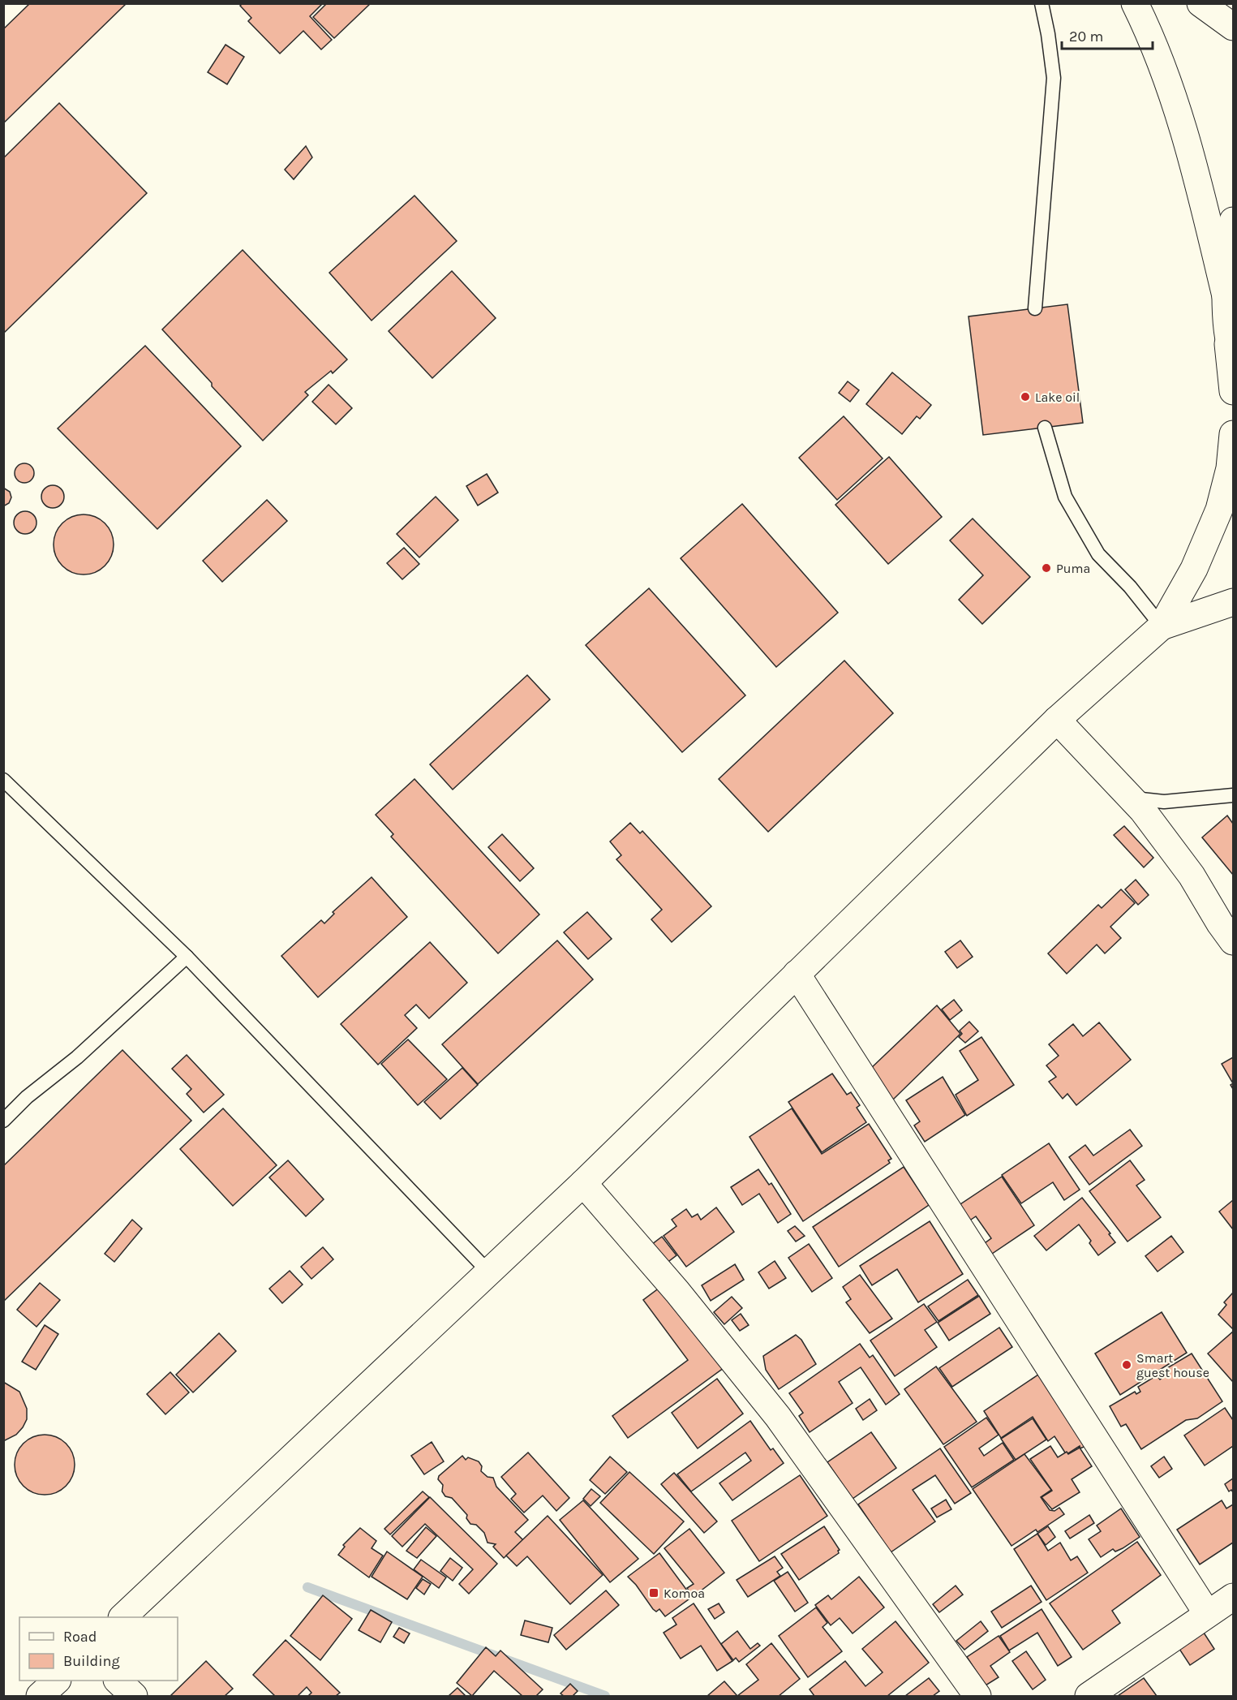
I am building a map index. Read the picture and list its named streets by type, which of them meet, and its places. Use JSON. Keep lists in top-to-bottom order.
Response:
{
  "places": {
    "other": ["Lake oil", "Puma", "Smart guest house"],
    "transit": ["Komoa"]
  },
  "legend": ["Road", "Building"],
  "scale_bar": "20 m"
}
